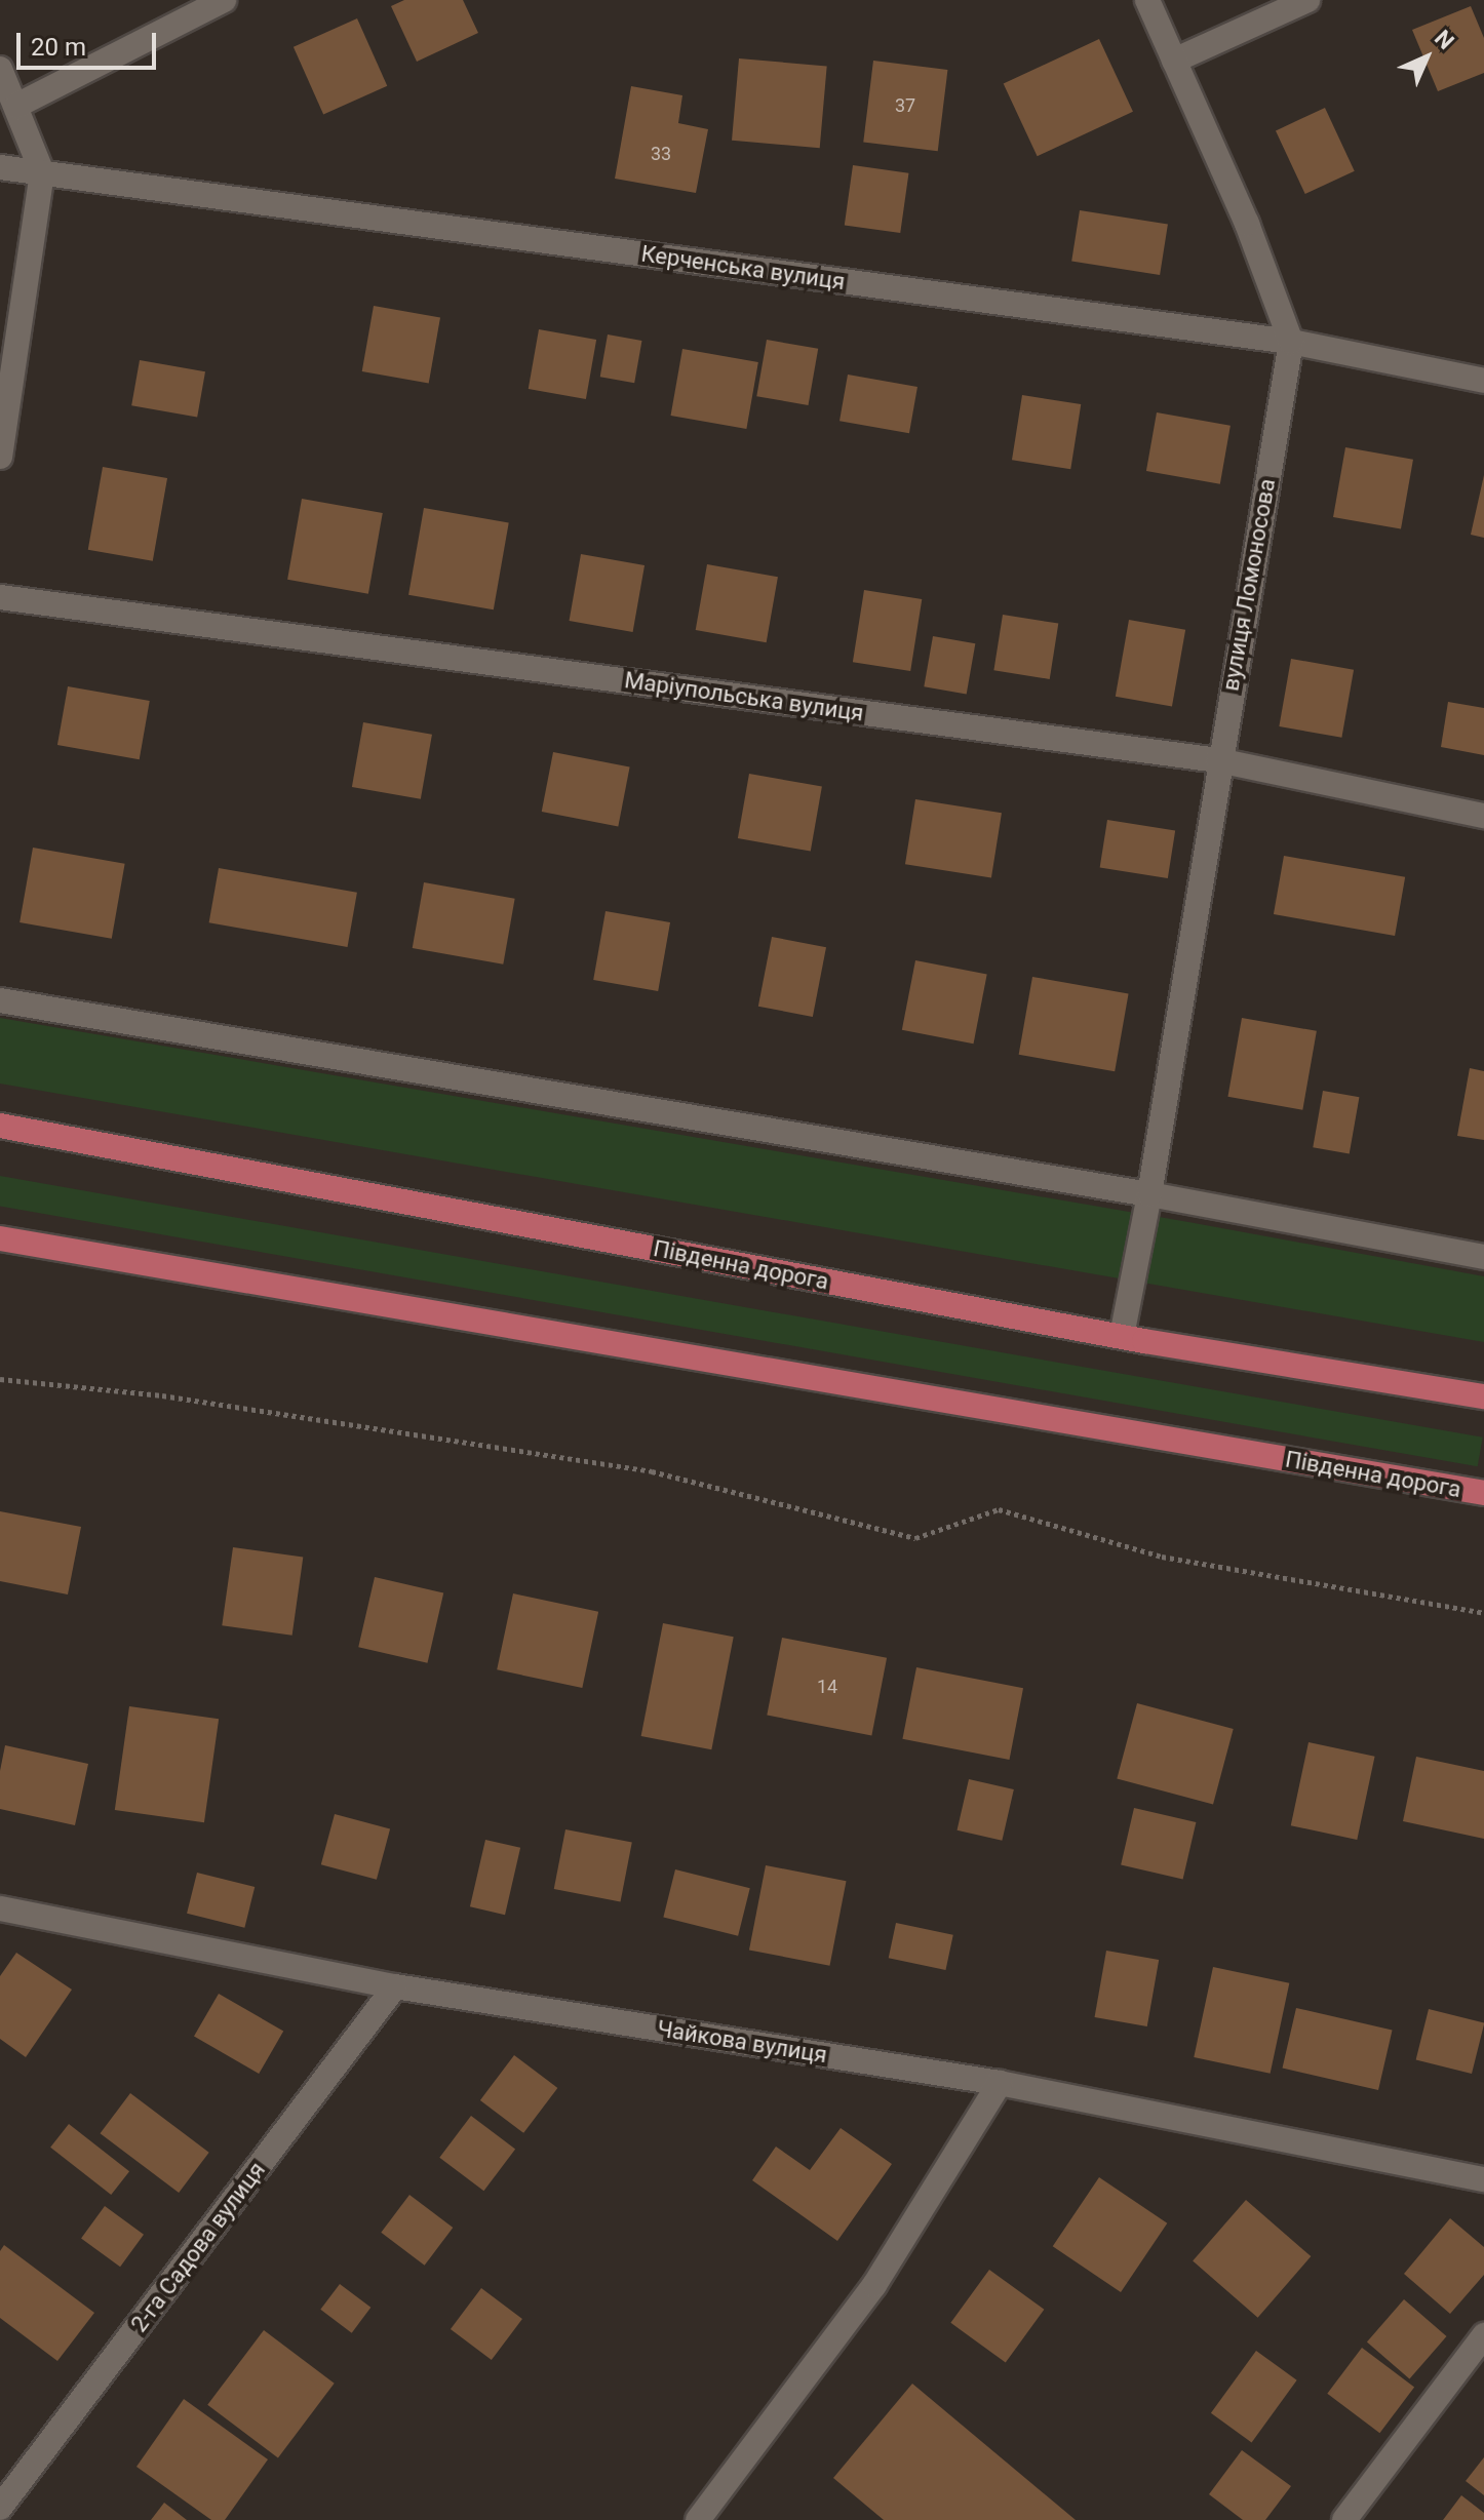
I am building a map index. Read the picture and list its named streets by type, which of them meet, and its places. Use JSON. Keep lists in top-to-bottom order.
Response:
{
  "streets": {
    "main road": ["Південна дорога"],
    "street": [
      "Керченська вулиця",
      "вулиця Ломоносова",
      "Маріупольська вулиця",
      "Чайкова вулиця",
      "2-га Садова вулиця"
    ]
  },
  "crossings": [
    ["Керченська вулиця", "вулиця Ломоносова"],
    ["вулиця Ломоносова", "Маріупольська вулиця"],
    ["вулиця Ломоносова", "Південна дорога"],
    ["Чайкова вулиця", "2-га Садова вулиця"]
  ],
  "house_numbers": ["37", "33", "14"],
  "scale_bar": "20 m",
  "north": "top right"
}
